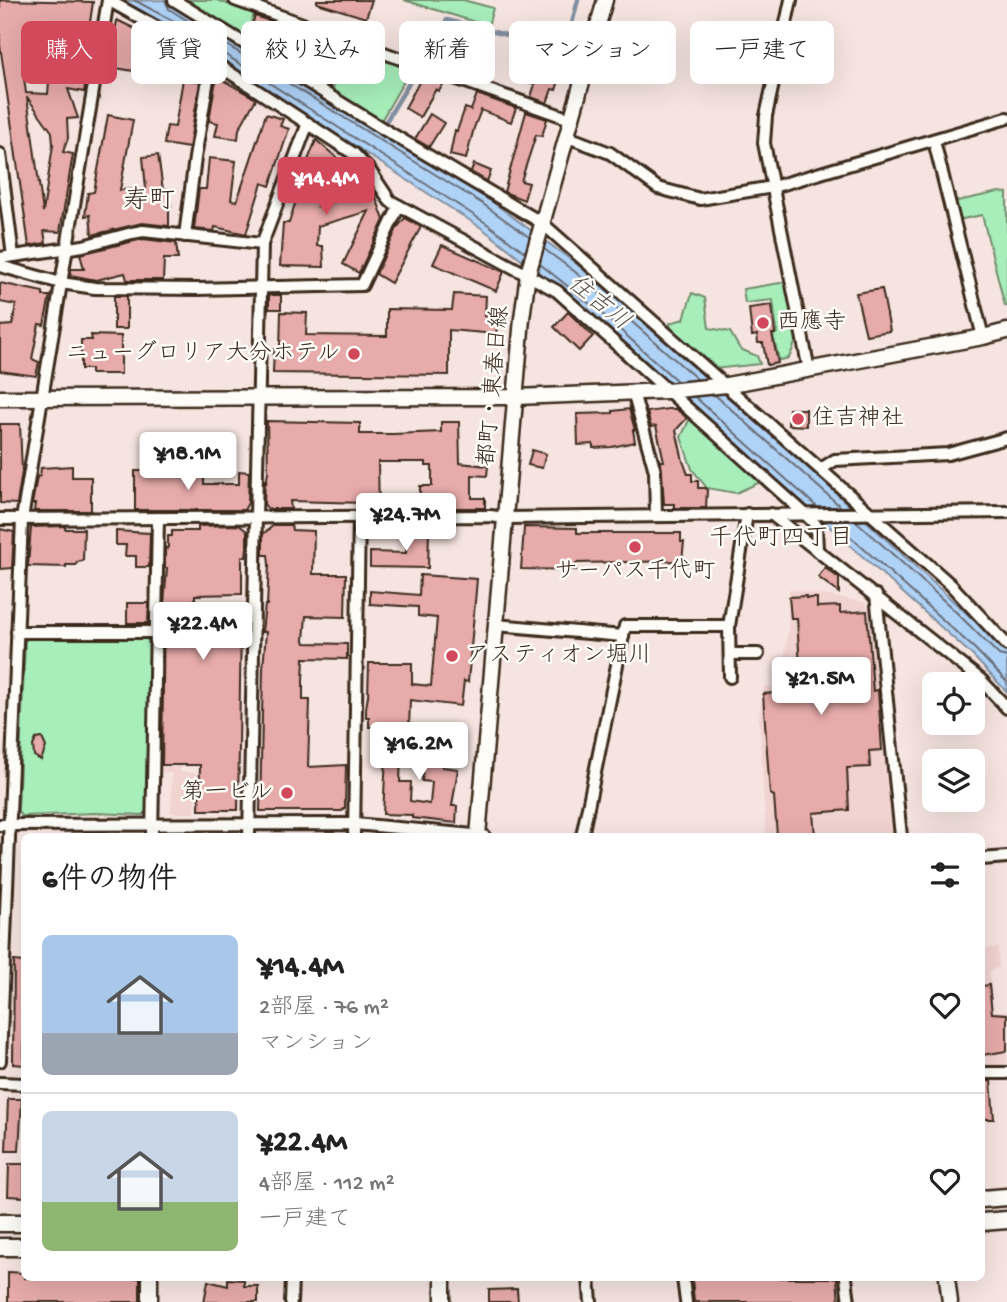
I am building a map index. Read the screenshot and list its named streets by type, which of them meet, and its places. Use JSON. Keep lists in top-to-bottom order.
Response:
{
  "streets": {
    "street": ["都町・東春日線"]
  },
  "districts": ["寿町", "千代町四丁目"],
  "water": ["住吉川"],
  "places": [
    "西應寺",
    "ニューグロリア大分ホテル",
    "住吉神社",
    "サーパス千代町",
    "アスティオン堀川",
    "第一ビル"
  ],
  "page": {
    "chip": [
      "購入",
      "賃貸",
      "絞り込み",
      "新着",
      "マンション",
      "一戸建て"
    ],
    "price": [
      "¥14.4M",
      "¥18.1M",
      "¥24.7M",
      "¥22.4M",
      "¥21.5M",
      "¥16.2M"
    ],
    "heading": "6件の物件",
    "list": [
      {
        "name": "¥14.4M",
        "note": "2部屋 · 76 m² · マンション"
      },
      {
        "name": "¥22.4M",
        "note": "4部屋 · 112 m² · 一戸建て"
      }
    ]
  }
}
